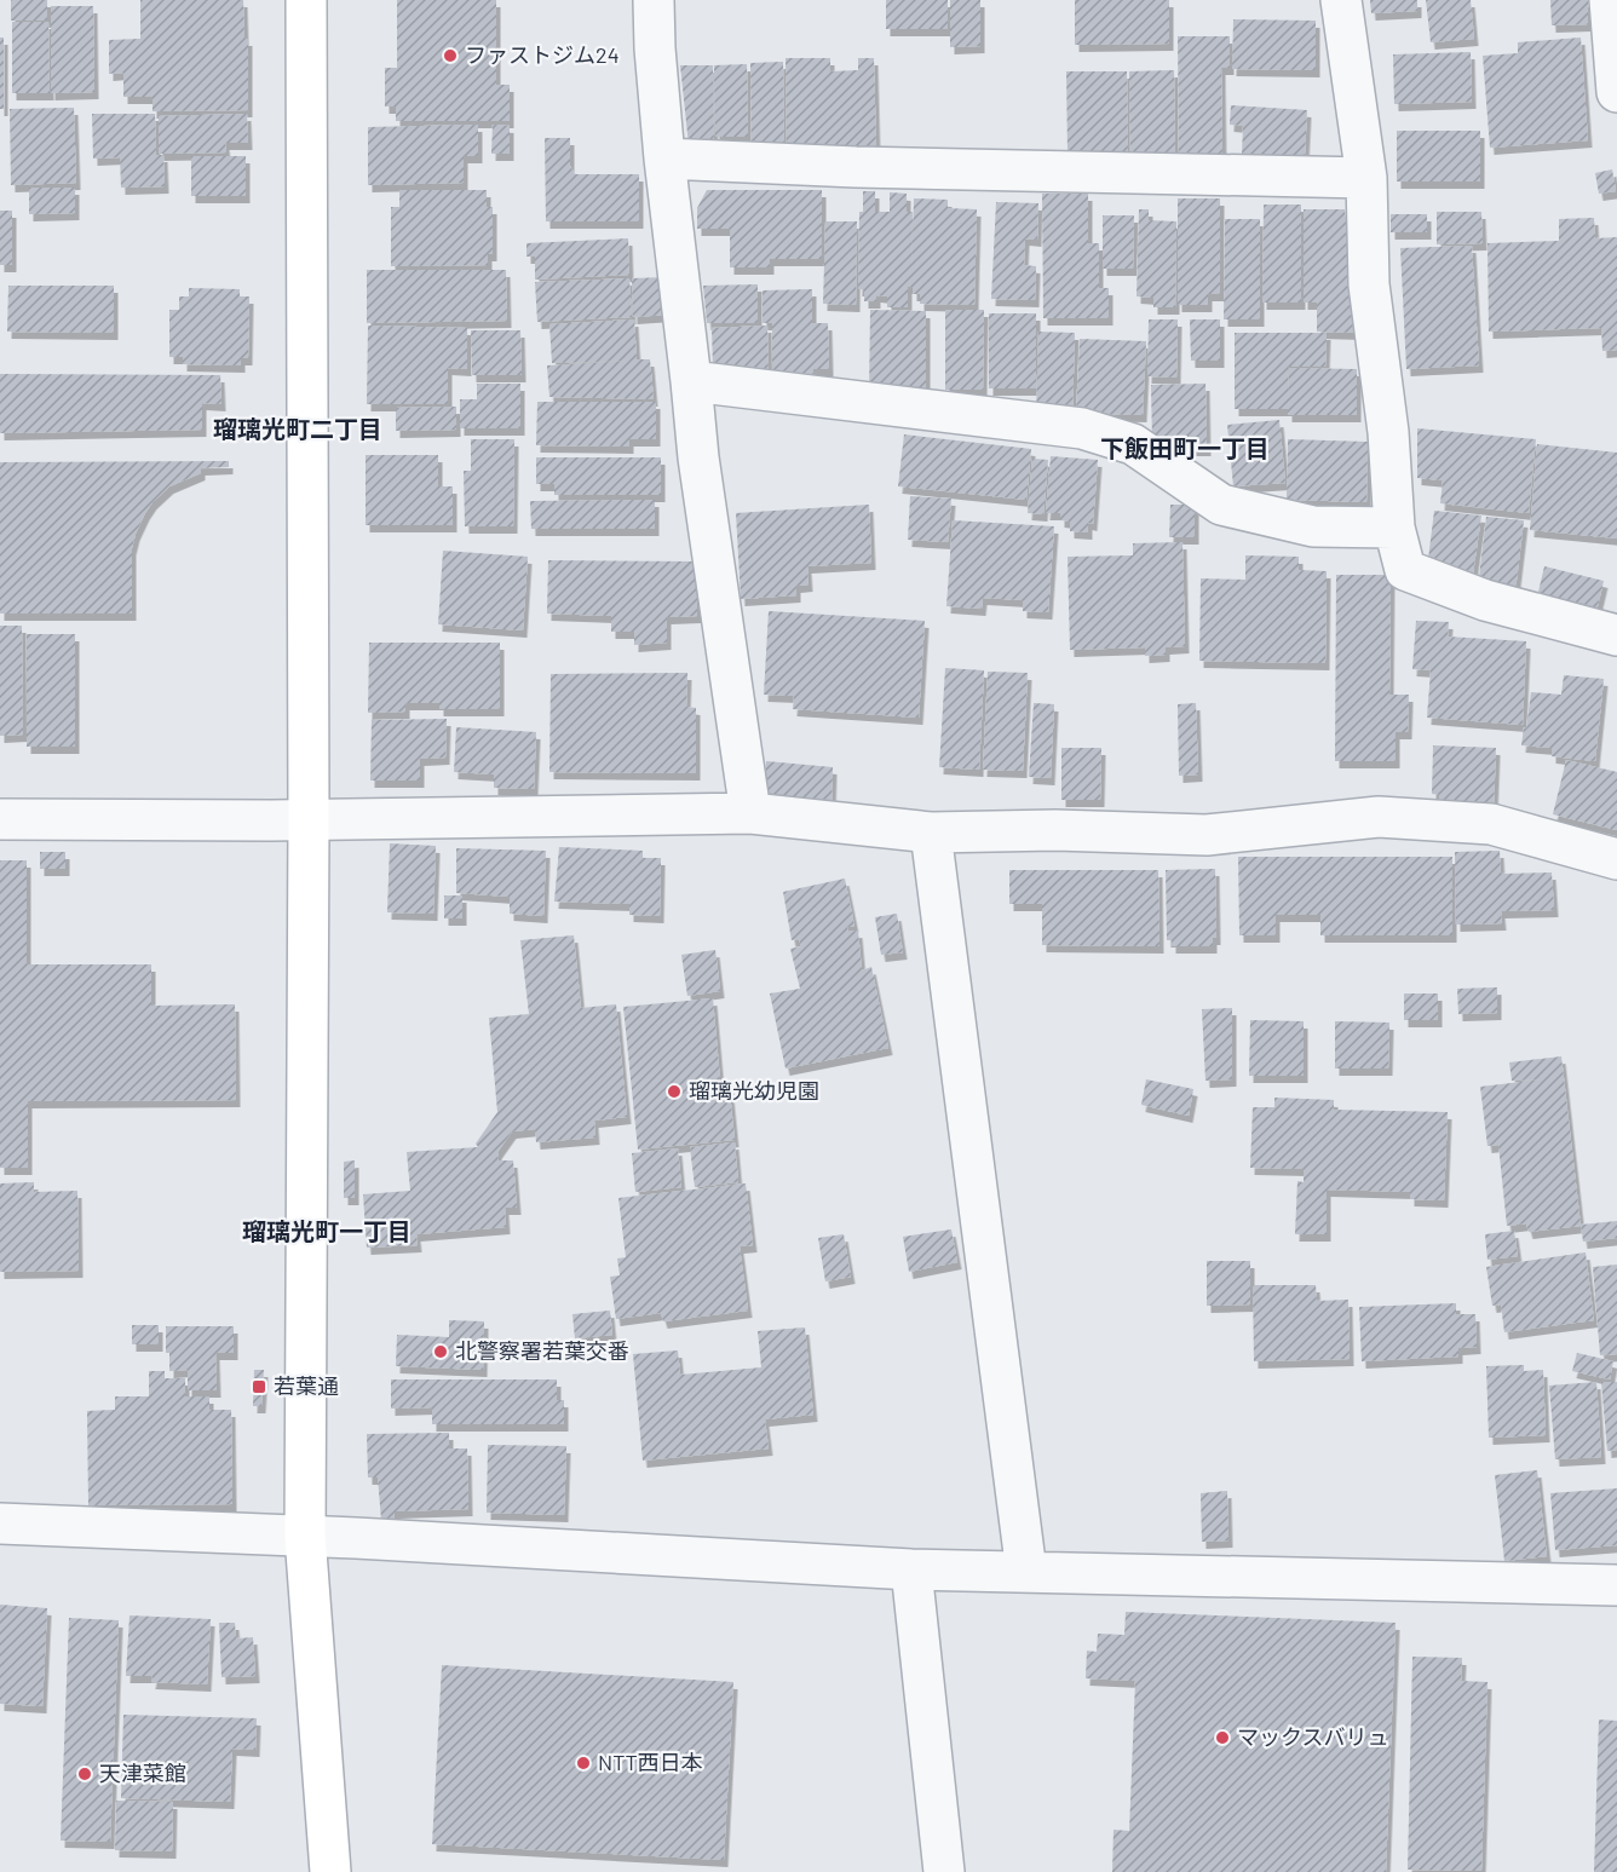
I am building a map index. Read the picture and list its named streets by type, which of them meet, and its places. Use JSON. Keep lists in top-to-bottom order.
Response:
{
  "districts": ["瑠璃光町二丁目", "下飯田町一丁目", "瑠璃光町一丁目"],
  "places": {
    "other": [
      "ファストジム24",
      "瑠璃光幼児園",
      "北警察署若葉交番",
      "マックスバリュ",
      "NTT西日本",
      "天津菜館"
    ],
    "transit": ["若葉通"]
  }
}
